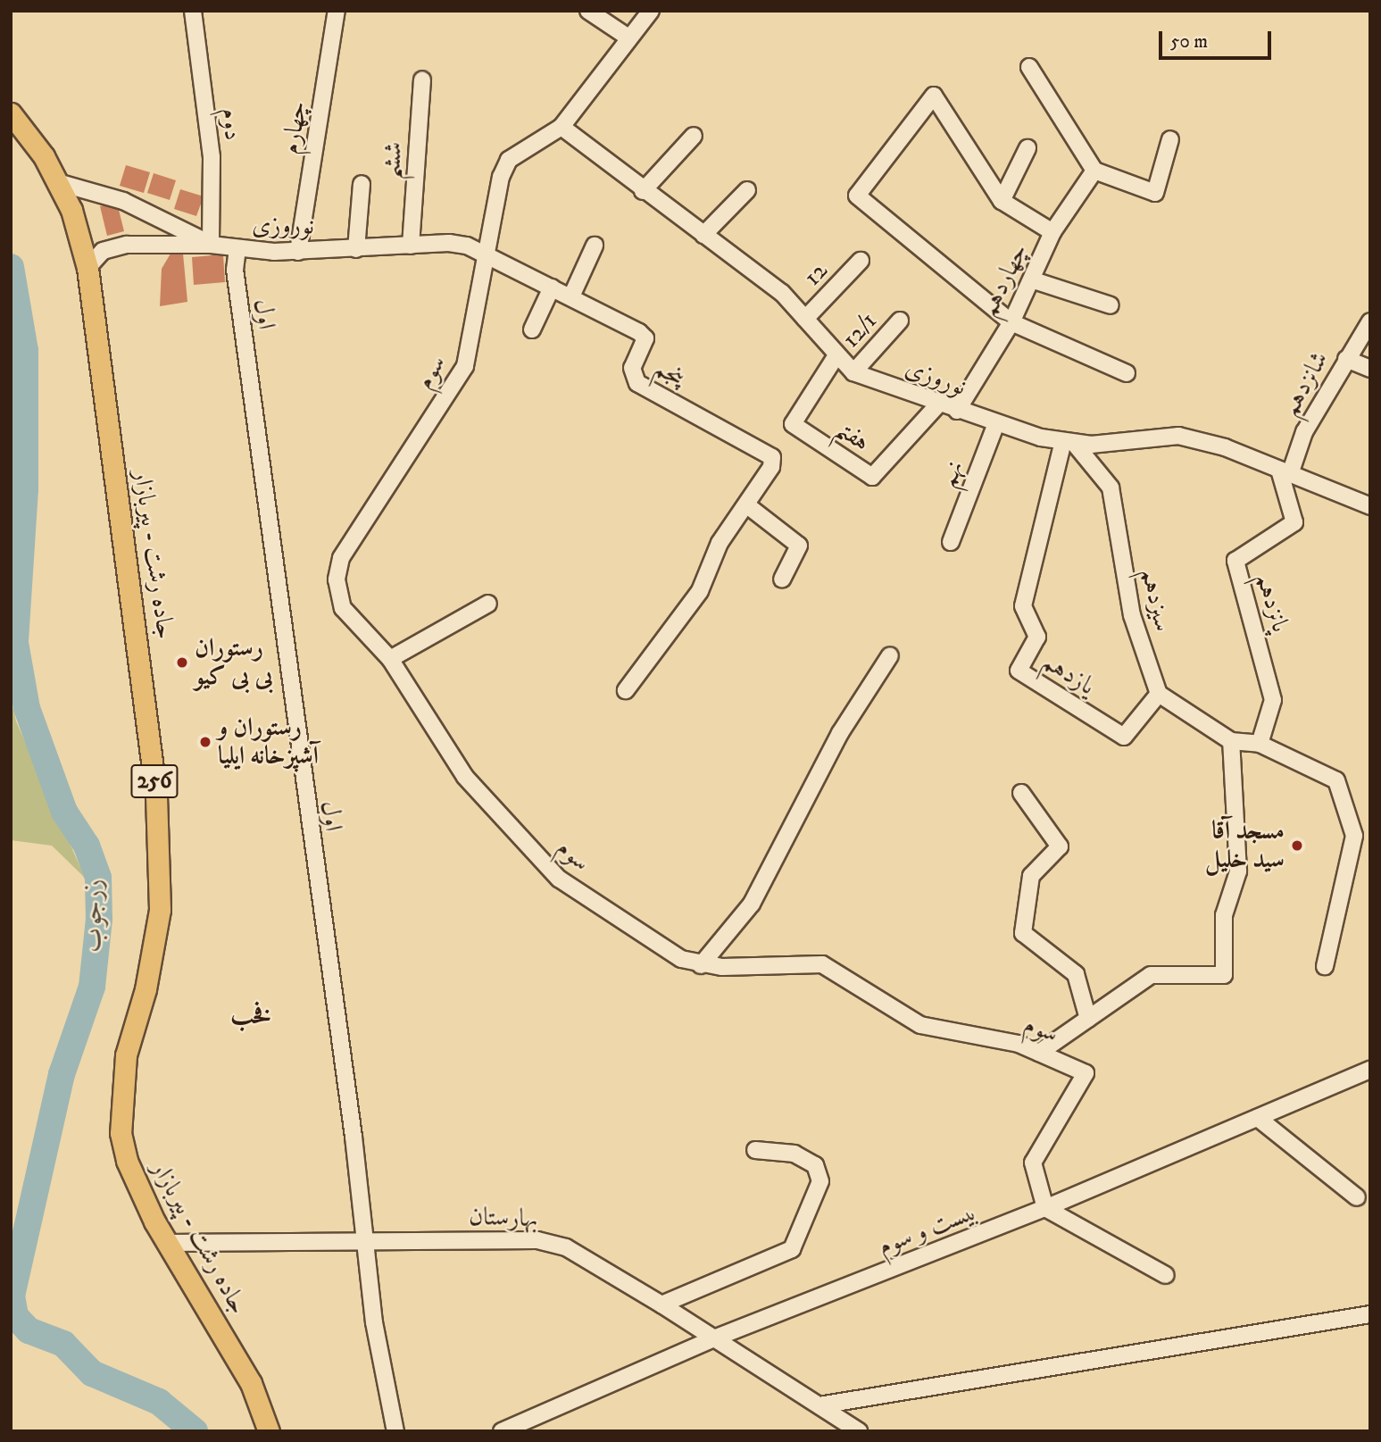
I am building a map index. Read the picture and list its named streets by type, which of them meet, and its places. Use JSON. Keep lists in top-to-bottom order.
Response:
{
  "streets": {
    "main road": ["جاده رشت - پیربازار", "256"],
    "street": [
      "دوم",
      "چهارم",
      "ششم",
      "نوروزی",
      "12",
      "چهاردهم",
      "اول",
      "12/1",
      "سوم",
      "پنجم",
      "شانزدهم",
      "هفتم",
      "نهم",
      "سیزدهم",
      "پانزدهم",
      "یازدهم",
      "بهارستان",
      "بیست و سوم"
    ]
  },
  "crossings": [
    ["دوم", "نوروزی"],
    ["چهارم", "نوروزی"],
    ["ششم", "نوروزی"],
    ["نوروزی", "12"],
    ["نوروزی", "چهاردهم"],
    ["نوروزی", "اول"],
    ["نوروزی", "12/1"],
    ["نوروزی", "سوم"],
    ["نوروزی", "پنجم"],
    ["نوروزی", "شانزدهم"],
    ["نوروزی", "هفتم"],
    ["نوروزی", "نهم"],
    ["نوروزی", "جاده رشت - پیربازار"],
    ["نوروزی", "سیزدهم"],
    ["نوروزی", "پانزدهم"],
    ["نوروزی", "یازدهم"],
    ["اول", "بهارستان"],
    ["سوم", "پنجم"],
    ["سوم", "بیست و سوم"],
    ["شانزدهم", "پانزدهم"],
    ["جاده رشت - پیربازار", "بهارستان"],
    ["سیزدهم", "یازدهم"],
    ["بهارستان", "بیست و سوم"]
  ],
  "districts": ["فخب"],
  "water": ["زرجوب"],
  "places": ["رستوران بی بی کیو", "رستوران و آشپزخانه ایلیا", "مسجد آقا سید خلیل"],
  "scale_bar": "50 m"
}
